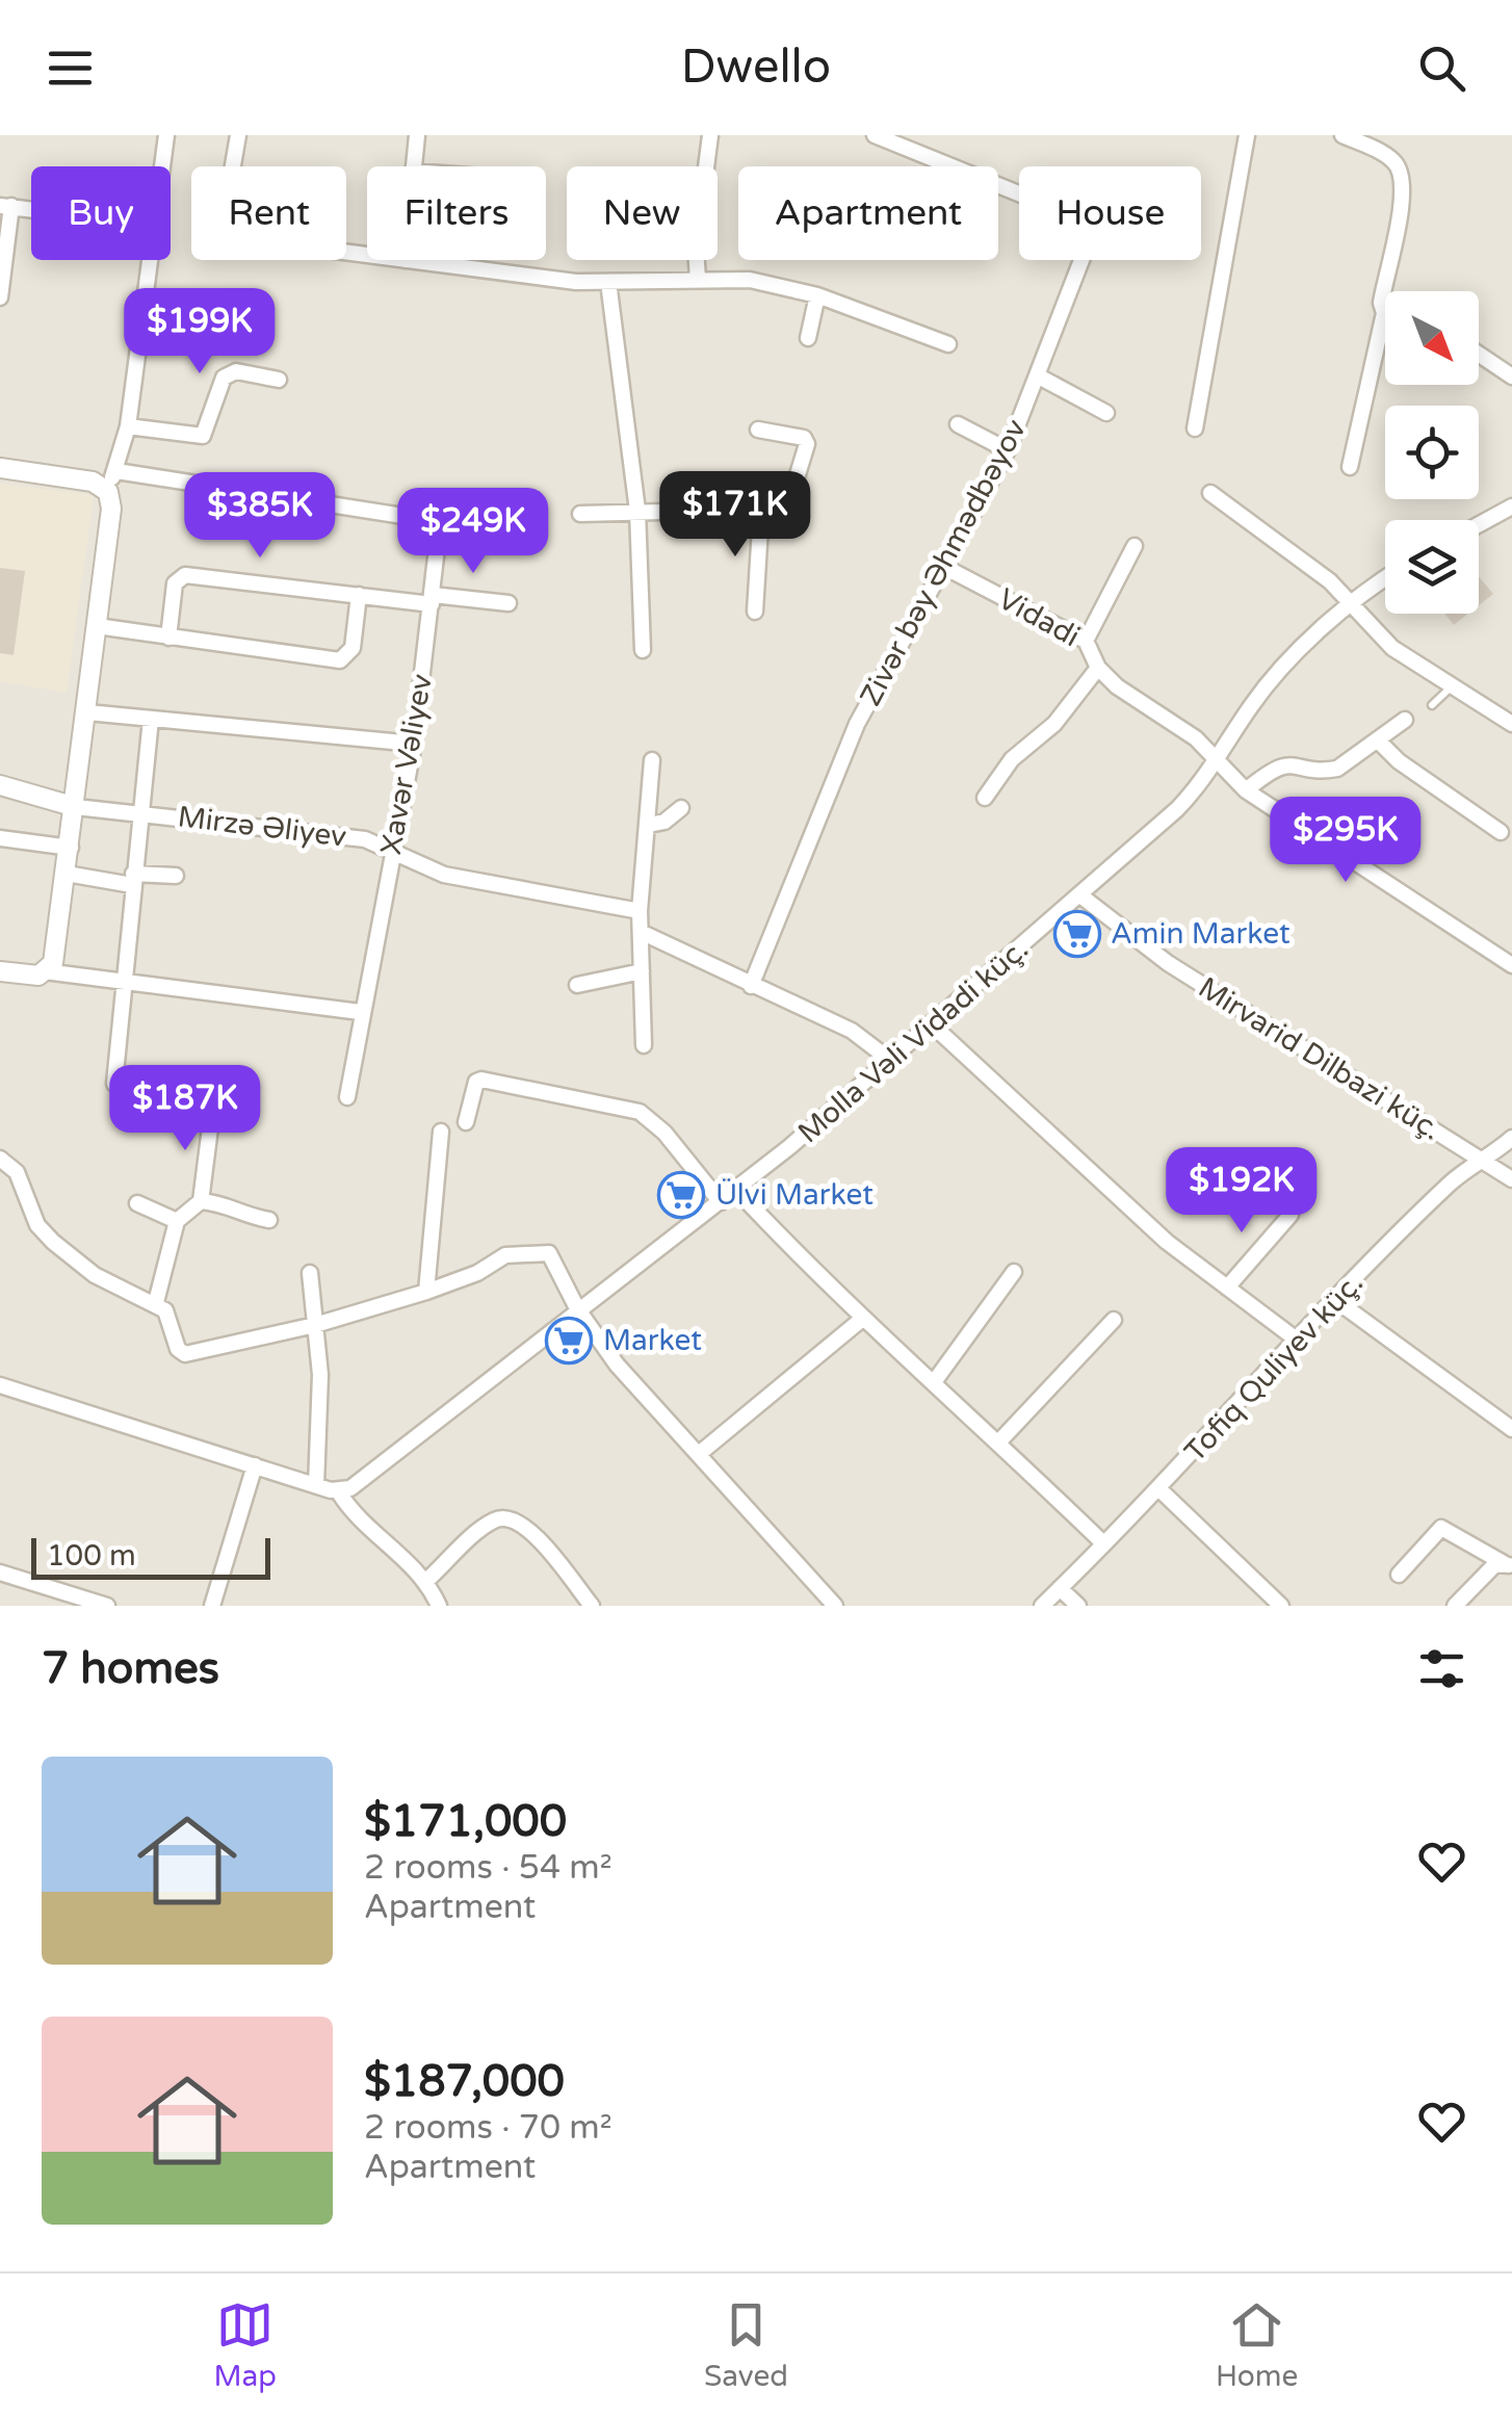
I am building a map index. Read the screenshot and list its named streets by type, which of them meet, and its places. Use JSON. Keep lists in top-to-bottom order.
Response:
{
  "streets": {
    "street": [
      "Zivər bəy Əhmədbəyov",
      "Vidadi",
      "Xavər Vəliyev",
      "Mirzə Əliyev",
      "Molla Vəli Vidadi küç.",
      "Mirvarid Dilbazi küç.",
      "Tofiq Quliyev küç."
    ]
  },
  "crossings": [
    ["Zivər bəy Əhmədbəyov", "Vidadi"],
    ["Vidadi", "Molla Vəli Vidadi küç."],
    ["Xavər Vəliyev", "Mirzə Əliyev"],
    ["Molla Vəli Vidadi küç.", "Mirvarid Dilbazi küç."],
    ["Mirvarid Dilbazi küç.", "Tofiq Quliyev küç."]
  ],
  "places": {
    "supermarket": ["Amin Market", "Ülvi Market", "Market"]
  },
  "scale_bar": "100 m",
  "north": "bottom right",
  "page": {
    "header": "Dwello",
    "chip": [
      "Buy",
      "Rent",
      "Filters",
      "New",
      "Apartment",
      "House"
    ],
    "price": [
      "$199K",
      "$171K",
      "$385K",
      "$249K",
      "$295K",
      "$187K",
      "$192K"
    ],
    "scale": "100 m",
    "heading": "7 homes",
    "list": [
      {
        "name": "$171,000",
        "note": "2 rooms · 54 m² · Apartment"
      },
      {
        "name": "$187,000",
        "note": "2 rooms · 70 m² · Apartment"
      }
    ],
    "tabs": ["Map", "Saved", "Home"]
  }
}
